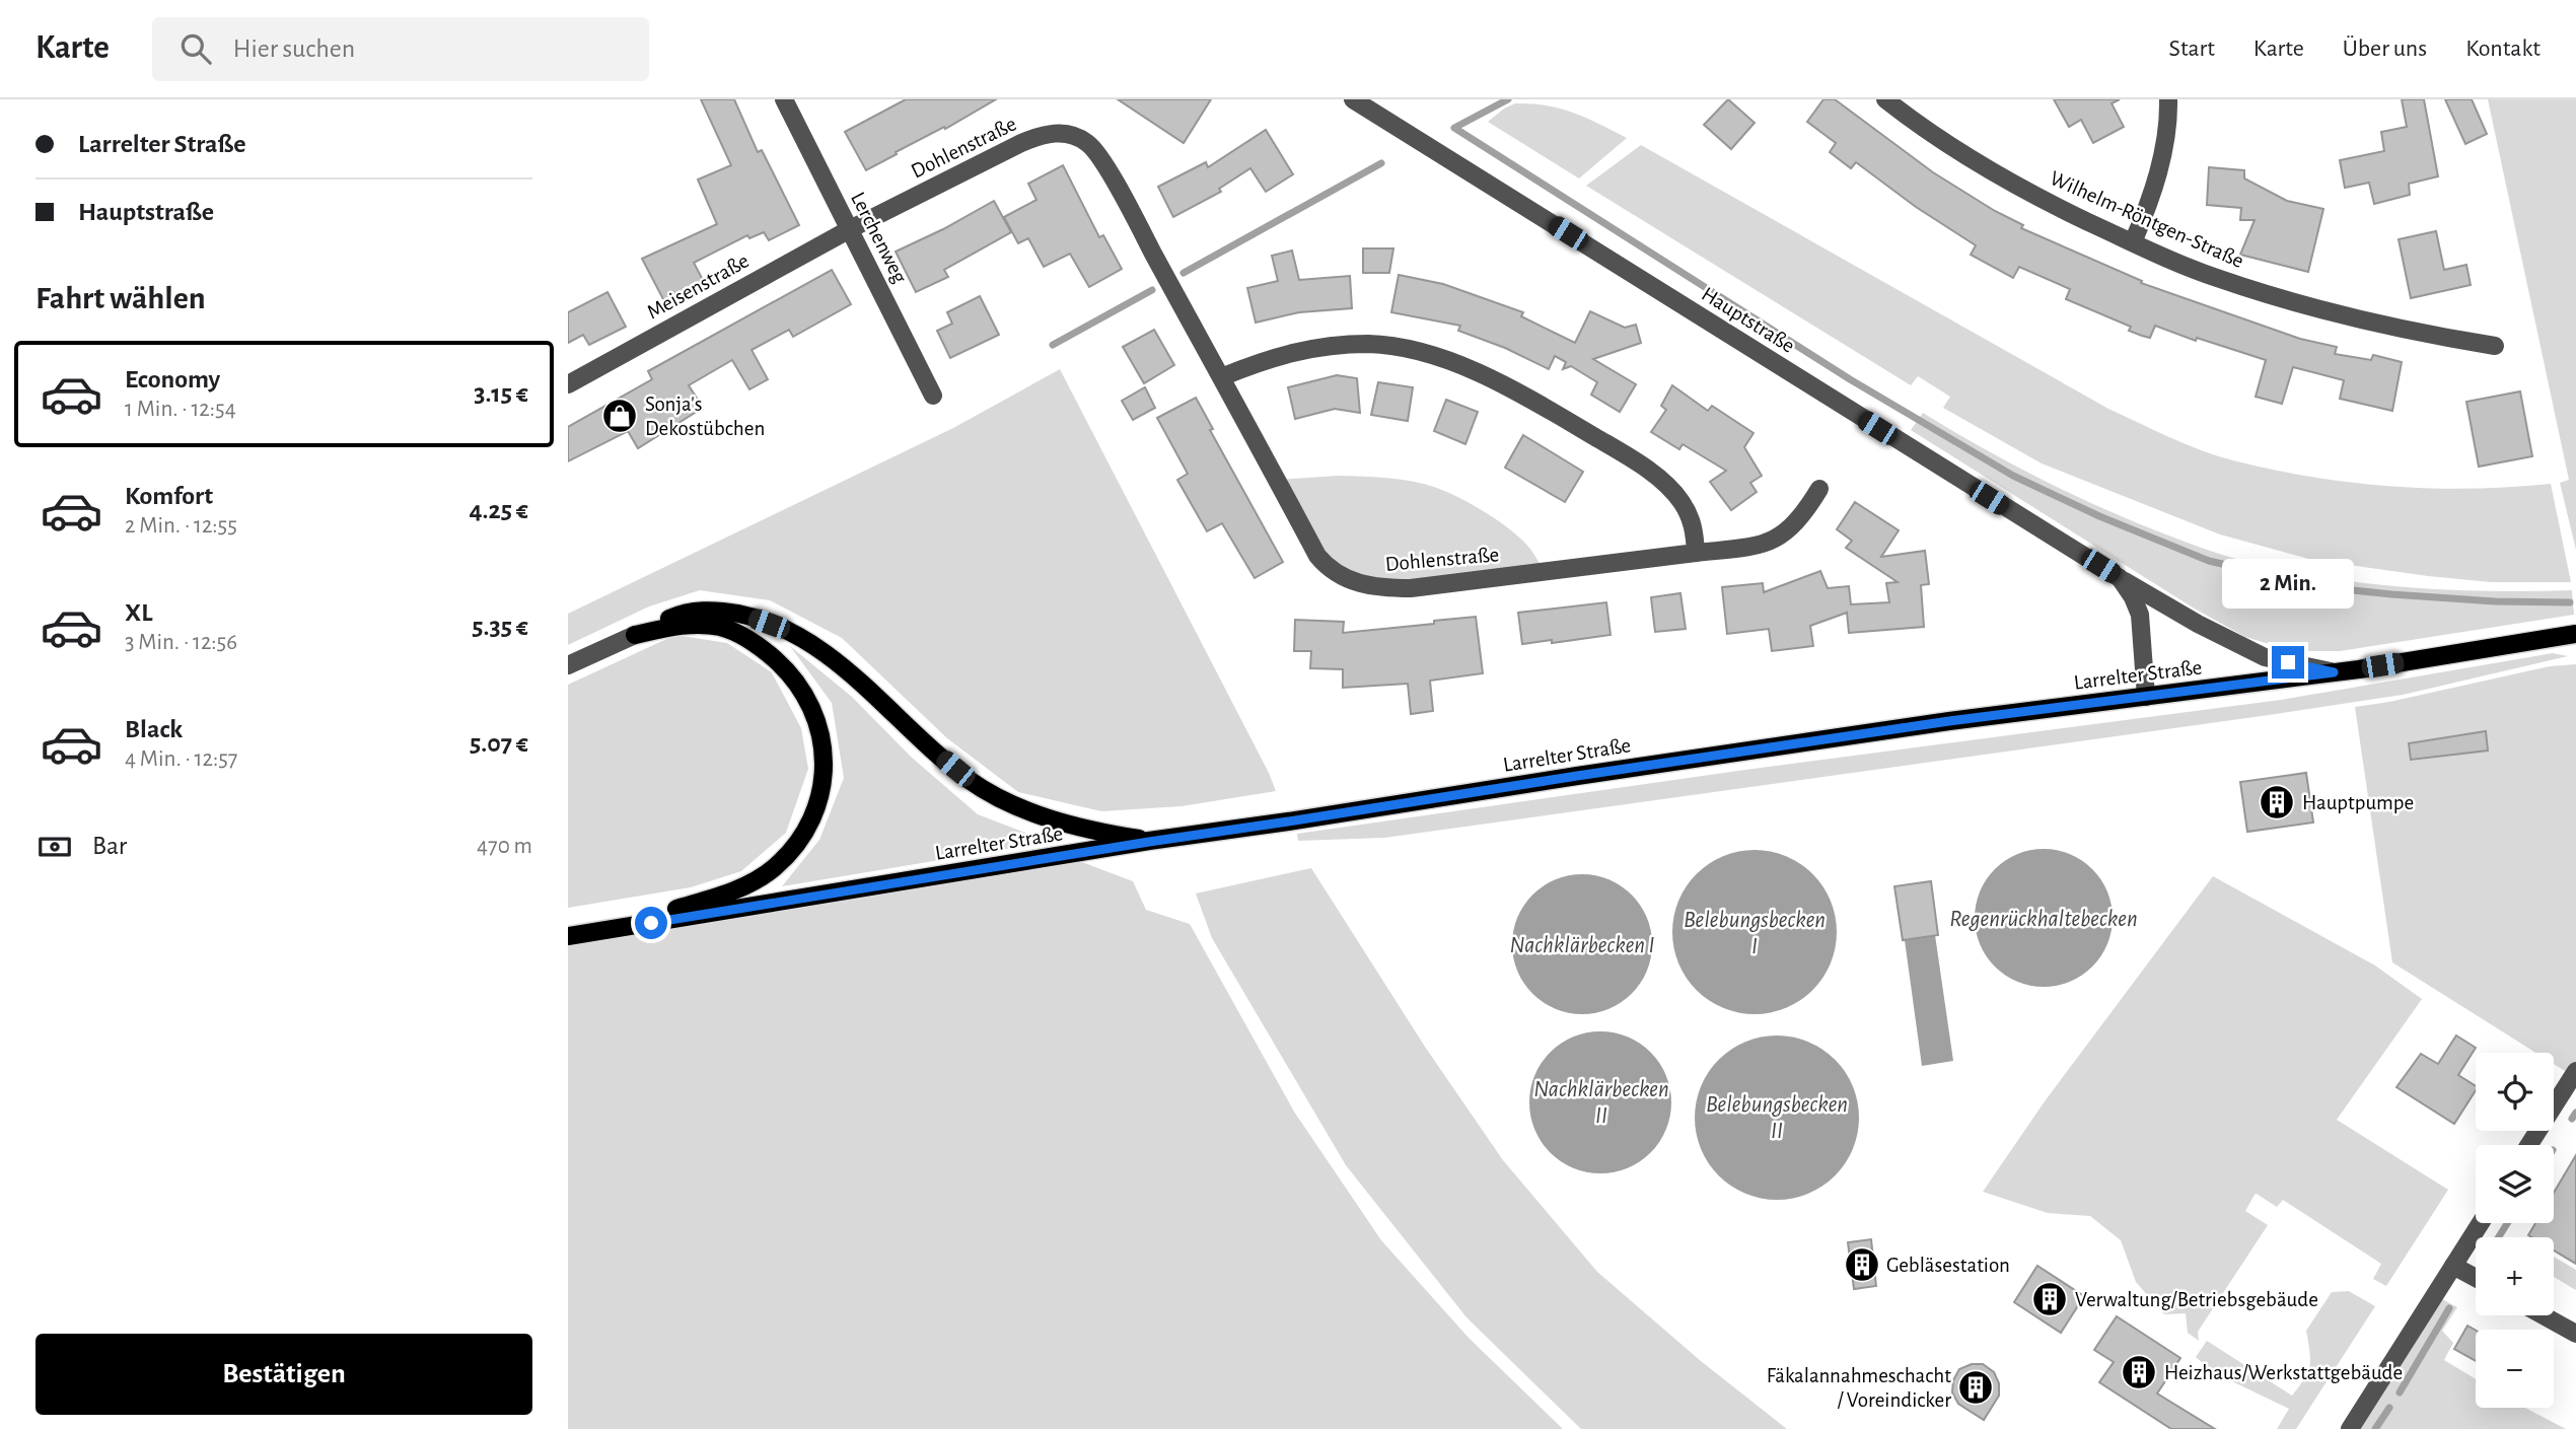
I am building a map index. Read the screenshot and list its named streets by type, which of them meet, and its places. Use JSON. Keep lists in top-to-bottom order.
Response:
{
  "streets": {
    "main road": ["Larrelter Straße"],
    "street": [
      "Dohlenstraße",
      "Wilhelm-Röntgen-Straße",
      "Lerchenweg",
      "Meisenstraße",
      "Hauptstraße"
    ]
  },
  "crossings": [
    ["Dohlenstraße", "Lerchenweg"],
    ["Dohlenstraße", "Meisenstraße"],
    ["Lerchenweg", "Meisenstraße"],
    ["Hauptstraße", "Larrelter Straße"]
  ],
  "water": [
    "Regenrückhaltebecken",
    "Belebungsbecken I",
    "Nachklärbecken I",
    "Nachklärbecken II",
    "Belebungsbecken II"
  ],
  "places": {
    "shop": ["Sonja's Dekostübchen"],
    "building": [
      "Hauptpumpe",
      "Gebläsestation",
      "Verwaltung/Betriebsgebäude",
      "Heizhaus/Werkstattgebäude",
      "Fäkalannahmeschacht / Voreindicker"
    ]
  },
  "page": {
    "header": "Karte",
    "search": "Hier suchen",
    "nav": [
      "Start",
      "Karte",
      "Über uns",
      "Kontakt"
    ],
    "banner": ["Larrelter Straße", "Hauptstraße"],
    "heading": "Fahrt wählen",
    "list": [
      {
        "name": "Economy",
        "note": "1 Min. · 12:54",
        "value": "3.15 €"
      },
      {
        "name": "Komfort",
        "note": "2 Min. · 12:55",
        "value": "4.25 €"
      },
      {
        "name": "XL",
        "note": "3 Min. · 12:56",
        "value": "5.35 €"
      },
      {
        "name": "Black",
        "note": "4 Min. · 12:57",
        "value": "5.07 €"
      }
    ],
    "bubble": "2 Min.",
    "pay": ["Bar", "470 m"],
    "map_buttons": ["+", "−"],
    "buttons": "Bestätigen"
  }
}
